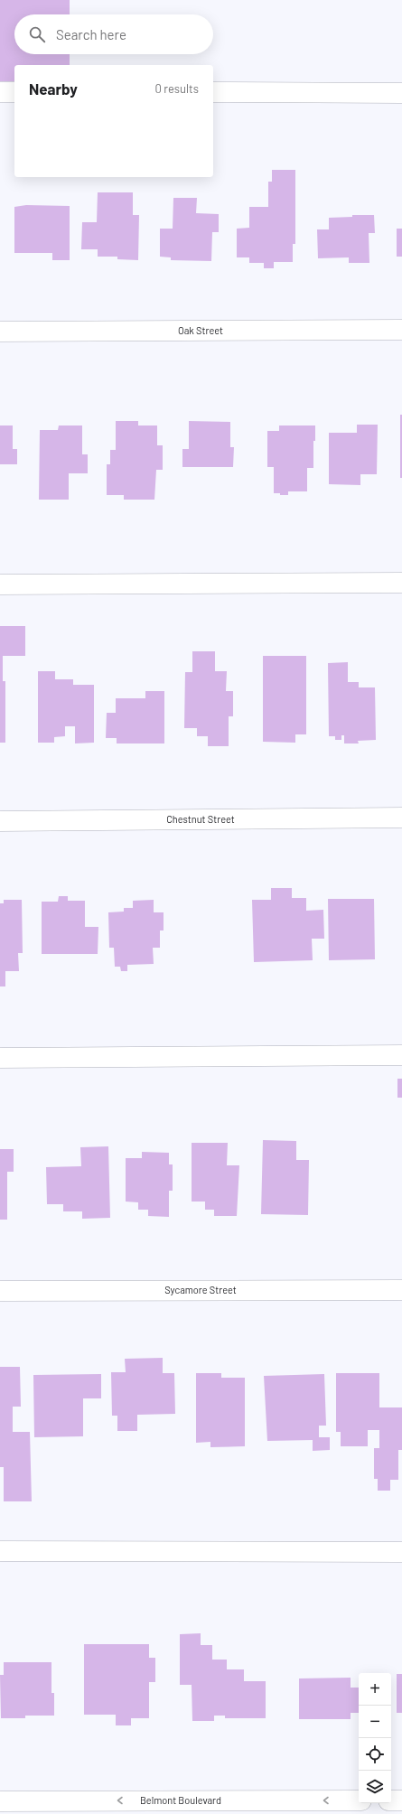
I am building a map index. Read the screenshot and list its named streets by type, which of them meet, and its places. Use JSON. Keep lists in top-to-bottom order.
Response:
{
  "streets": {
    "street": [
      "Oak Street",
      "Chestnut Street",
      "Sycamore Street",
      "Belmont Boulevard"
    ]
  },
  "one_way": ["Belmont Boulevard"],
  "page": {
    "search": "Search here",
    "heading": ["Nearby", "0 results"],
    "map_buttons": ["+", "−"]
  }
}
